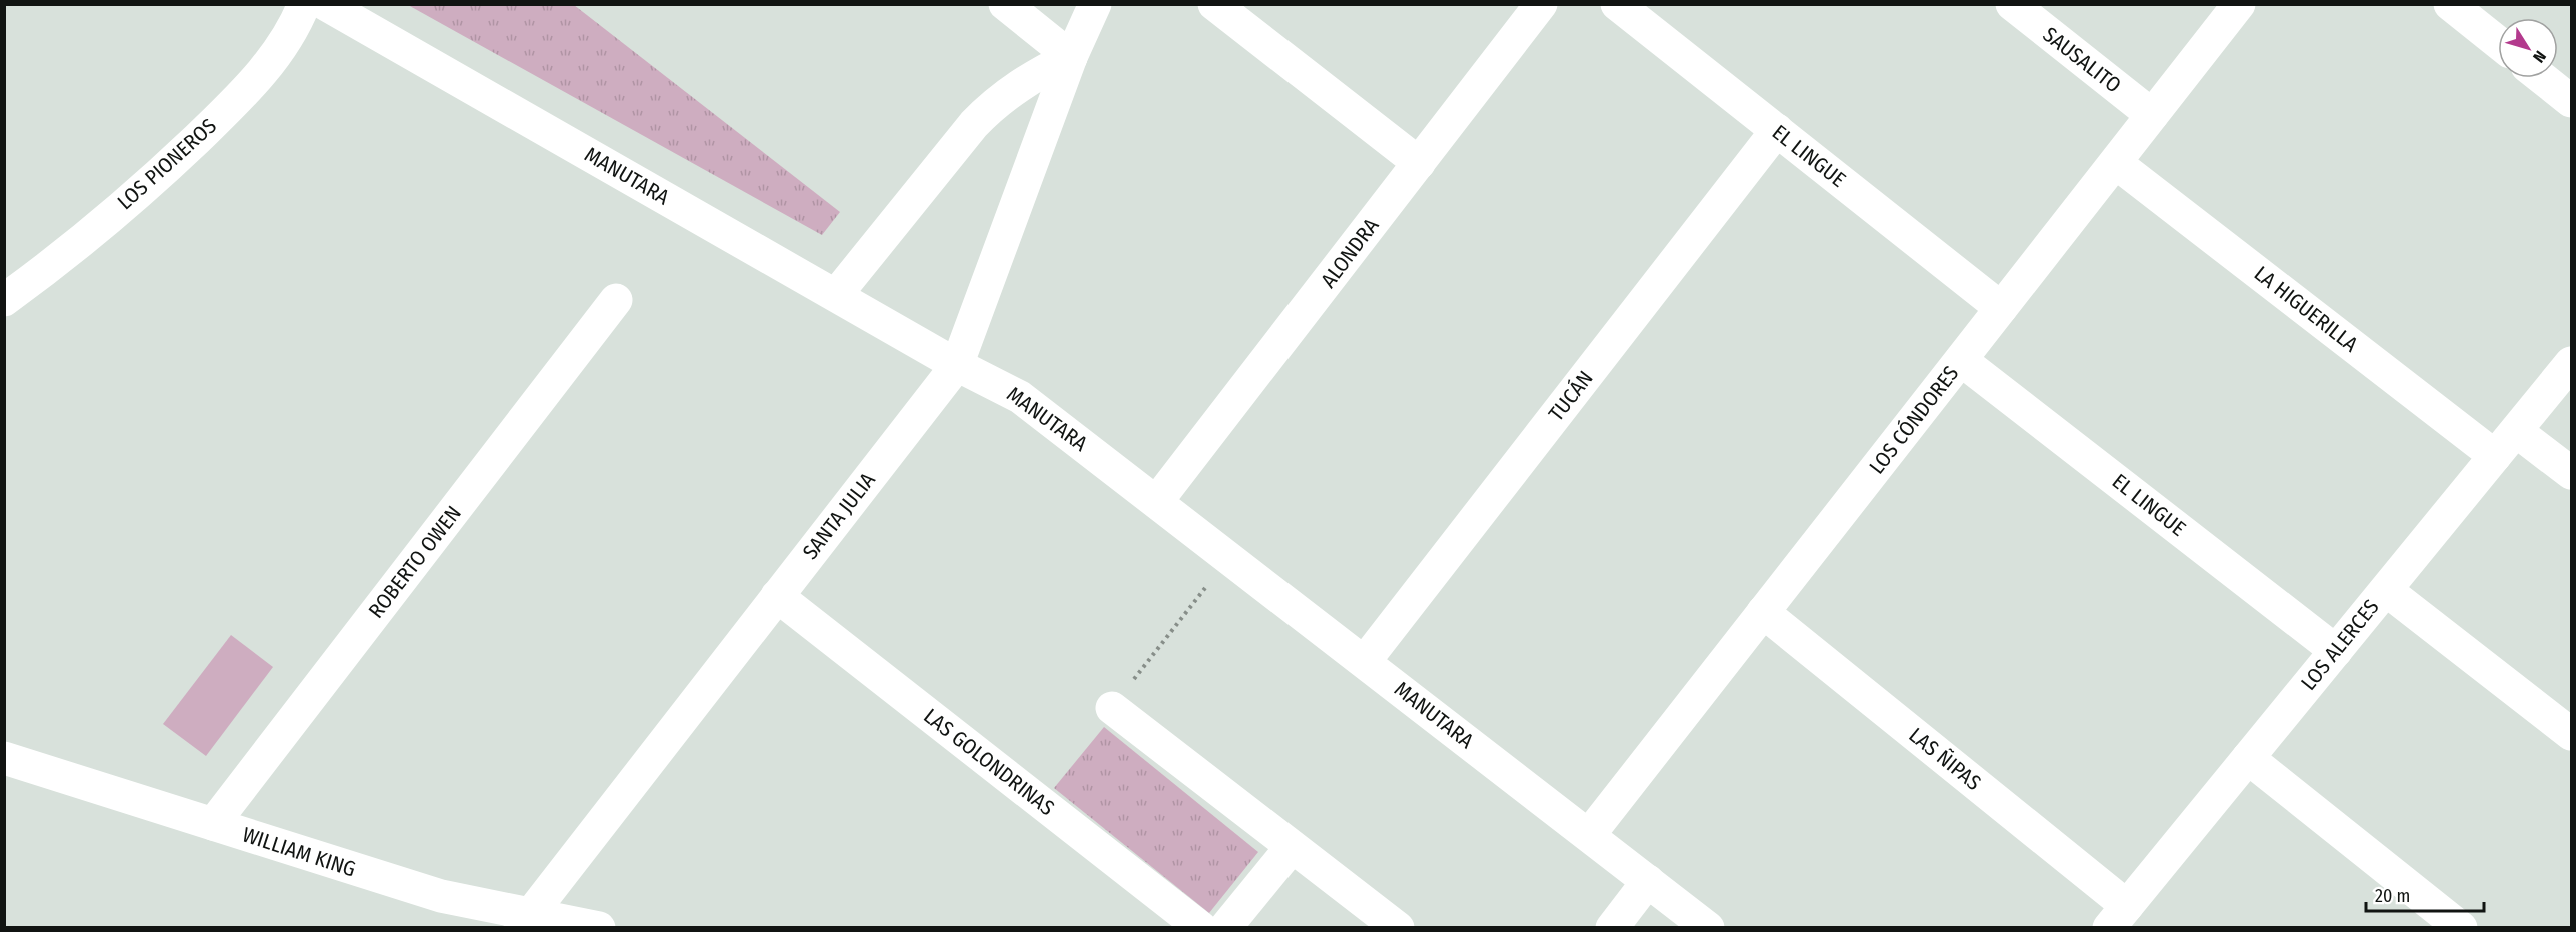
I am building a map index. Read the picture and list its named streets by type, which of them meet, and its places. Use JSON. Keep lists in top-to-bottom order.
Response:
{
  "streets": {
    "street": [
      "SAUSALITO",
      "EL LINGUE",
      "LOS PIONEROS",
      "MANUTARA",
      "ALONDRA",
      "LA HIGUERILLA",
      "TUCÁN",
      "LOS CÓNDORES",
      "SANTA JULIA",
      "ROBERTO OWEN",
      "LOS ALERCES",
      "LAS ÑIPAS",
      "LAS GOLONDRINAS",
      "WILLIAM KING"
    ]
  },
  "crossings": [
    ["SAUSALITO", "LOS CÓNDORES"],
    ["EL LINGUE", "TUCÁN"],
    ["EL LINGUE", "LOS CÓNDORES"],
    ["EL LINGUE", "LOS ALERCES"],
    ["MANUTARA", "ALONDRA"],
    ["MANUTARA", "TUCÁN"],
    ["MANUTARA", "LOS CÓNDORES"],
    ["MANUTARA", "SANTA JULIA"],
    ["LA HIGUERILLA", "LOS CÓNDORES"],
    ["LA HIGUERILLA", "LOS ALERCES"],
    ["LOS CÓNDORES", "LAS ÑIPAS"],
    ["SANTA JULIA", "LAS GOLONDRINAS"],
    ["SANTA JULIA", "WILLIAM KING"],
    ["ROBERTO OWEN", "WILLIAM KING"],
    ["LOS ALERCES", "LAS ÑIPAS"]
  ],
  "scale_bar": "20 m",
  "north": "bottom right"
}
